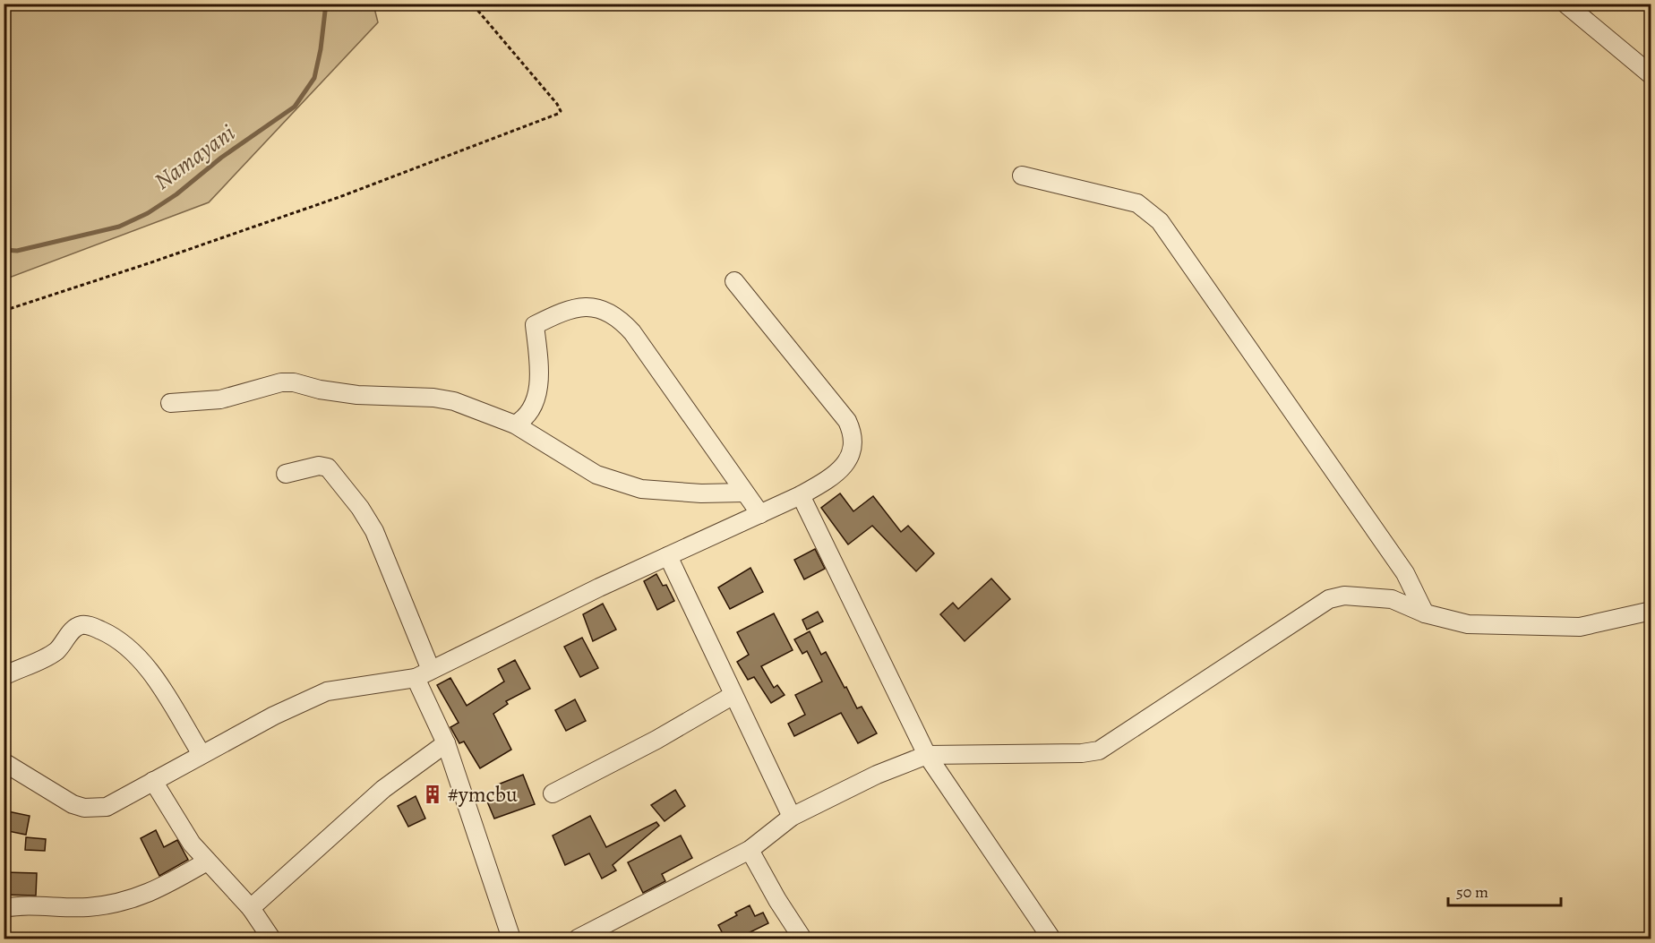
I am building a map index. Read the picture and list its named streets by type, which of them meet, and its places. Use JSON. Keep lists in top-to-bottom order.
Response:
{
  "water": ["Namayani"],
  "places": {
    "building": ["#ymcbu"]
  },
  "scale_bar": "50 m"
}
